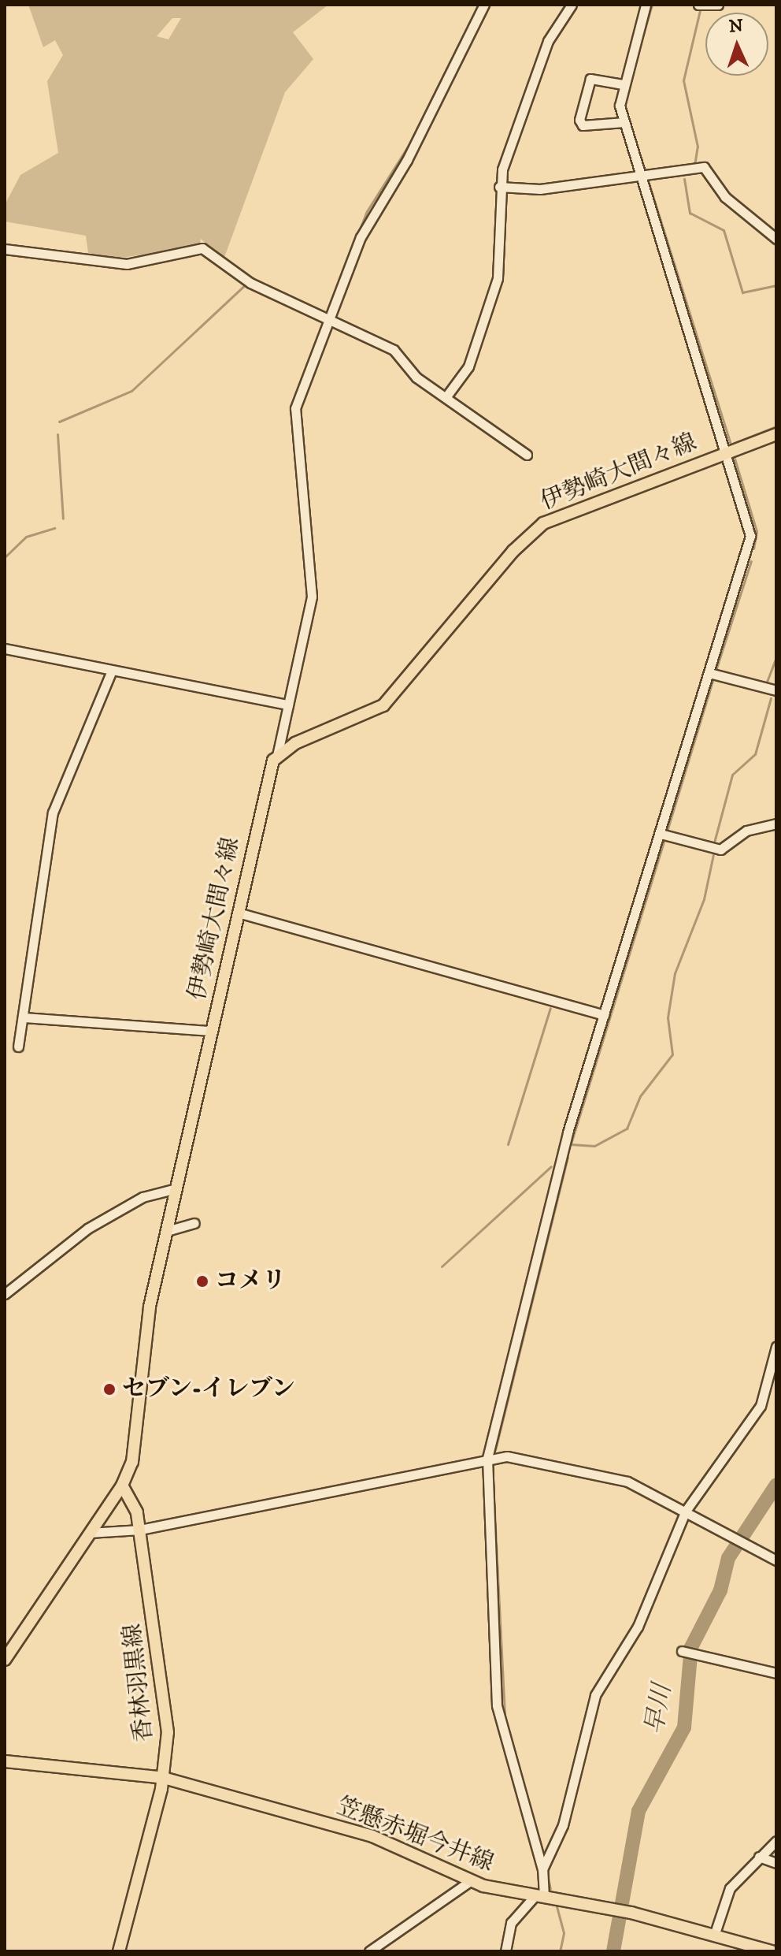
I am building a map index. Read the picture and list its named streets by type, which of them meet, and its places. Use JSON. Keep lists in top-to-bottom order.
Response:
{
  "streets": {
    "main road": ["伊勢崎大間々線", "香林羽黒線", "笠懸赤堀今井線"]
  },
  "crossings": [
    ["伊勢崎大間々線", "香林羽黒線"],
    ["香林羽黒線", "笠懸赤堀今井線"]
  ],
  "water": ["早川"],
  "places": ["コメリ", "セブン-イレブン"],
  "north": "top"
}
